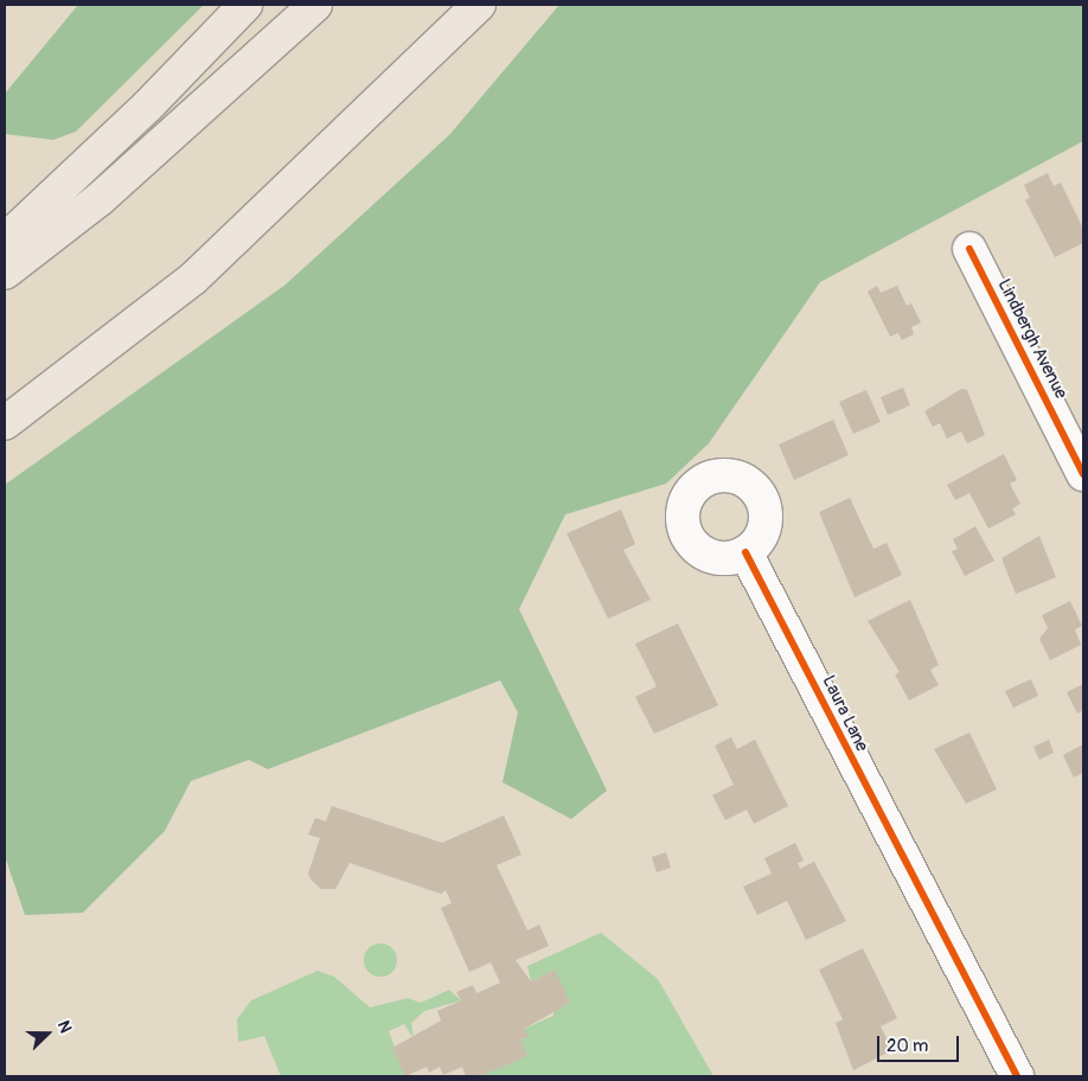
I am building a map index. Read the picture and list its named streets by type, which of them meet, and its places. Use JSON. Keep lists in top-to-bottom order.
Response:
{
  "streets": {
    "street": ["Lindbergh Avenue", "Laura Lane"]
  },
  "scale_bar": "20 m",
  "north": "right"
}
